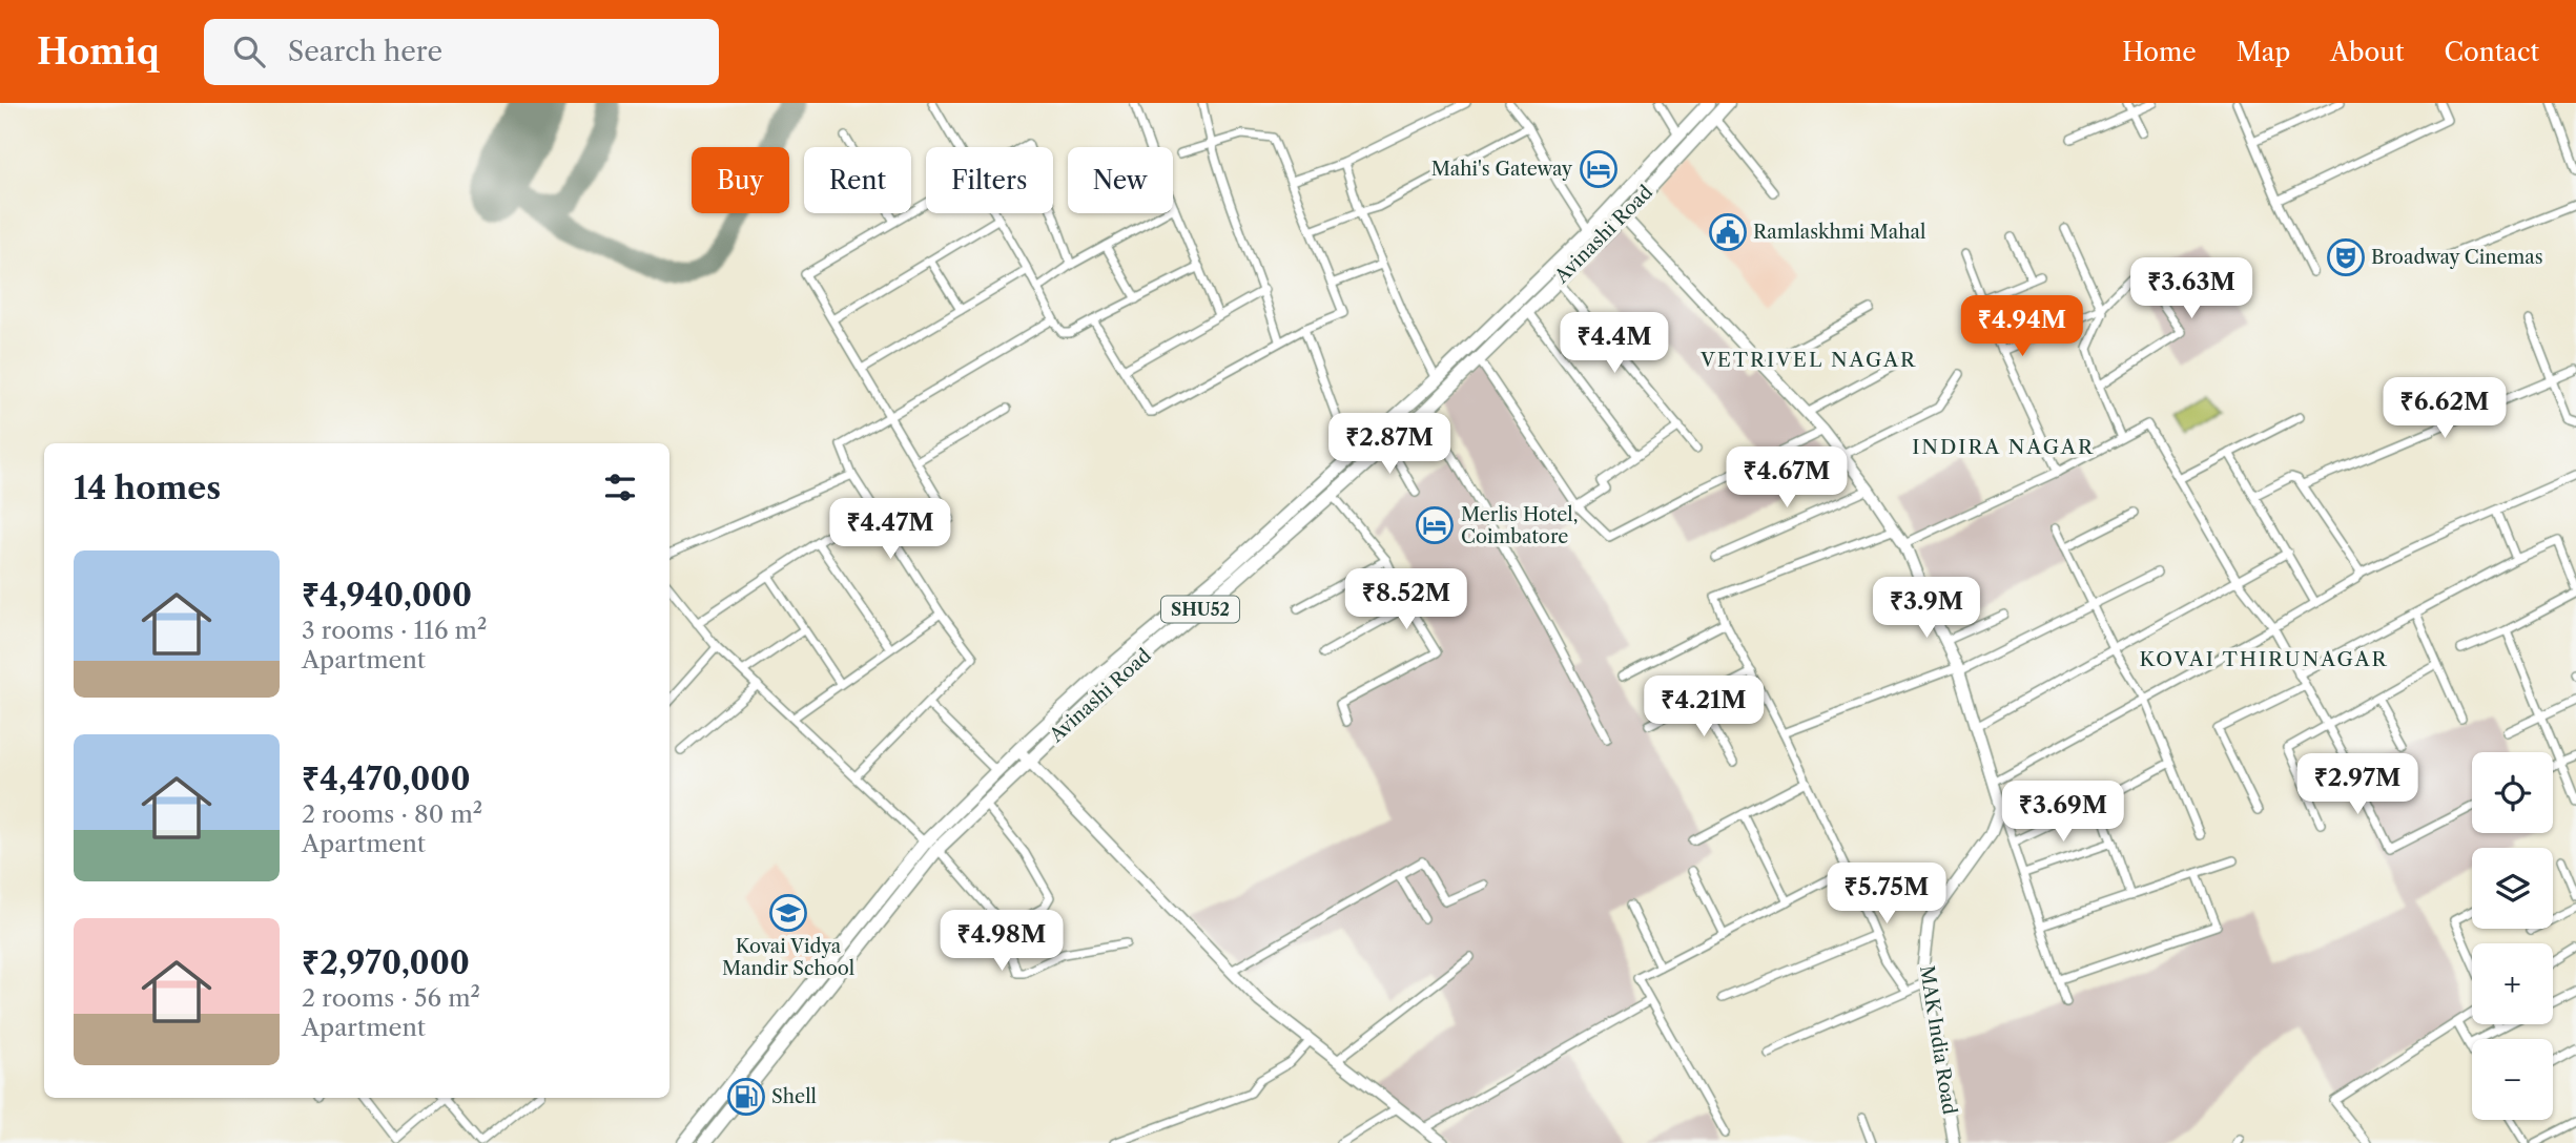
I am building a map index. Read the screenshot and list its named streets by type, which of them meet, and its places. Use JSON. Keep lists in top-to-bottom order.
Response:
{
  "streets": {
    "main road": ["Avinashi Road", "SHU52"],
    "street": ["MAK India Road"]
  },
  "districts": ["VETRIVEL NAGAR", "INDIRA NAGAR", "KOVAI THIRUNAGAR"],
  "places": {
    "hotel": ["Mahi's Gateway", "Merlis Hotel, Coimbatore"],
    "public building": ["Ramlaskhmi Mahal"],
    "theatre": ["Broadway Cinemas"],
    "school or university": ["Kovai Vidya Mandir School"],
    "fuel station": ["Shell"]
  },
  "page": {
    "header": "Homiq",
    "search": "Search here",
    "nav": [
      "Home",
      "Map",
      "About",
      "Contact"
    ],
    "chip": [
      "Buy",
      "Rent",
      "Filters",
      "New"
    ],
    "price": [
      "₹3.63M",
      "₹4.94M",
      "₹4.4M",
      "₹6.62M",
      "₹2.87M",
      "₹4.67M",
      "₹4.47M",
      "₹8.52M",
      "₹3.9M",
      "₹4.21M",
      "₹2.97M",
      "₹3.69M",
      "₹5.75M",
      "₹4.98M"
    ],
    "heading": "14 homes",
    "list": [
      {
        "name": "₹4,940,000",
        "note": "3 rooms · 116 m² · Apartment"
      },
      {
        "name": "₹4,470,000",
        "note": "2 rooms · 80 m² · Apartment"
      },
      {
        "name": "₹2,970,000",
        "note": "2 rooms · 56 m² · Apartment"
      }
    ],
    "map_buttons": ["+", "−"]
  }
}
